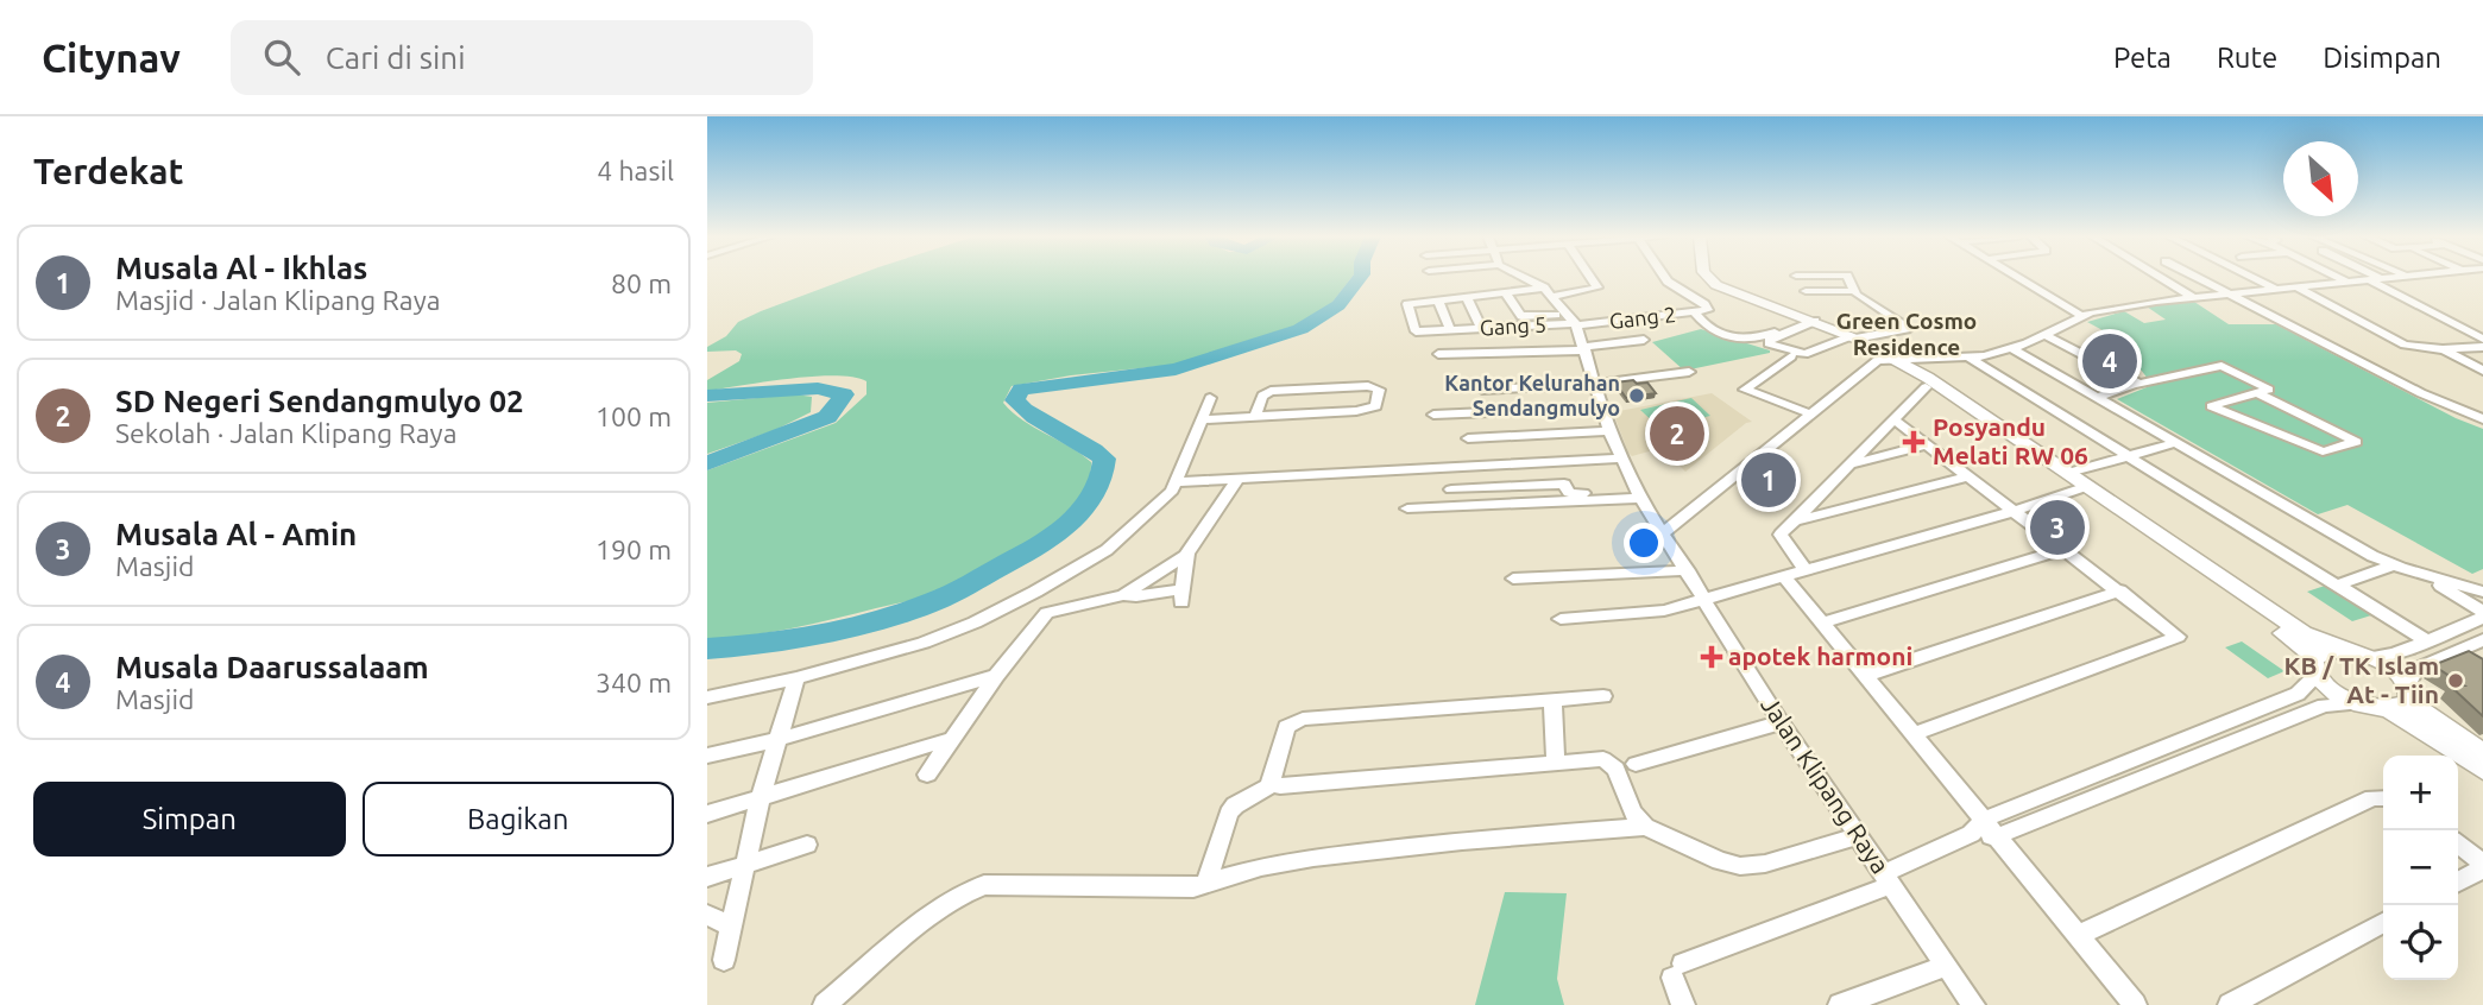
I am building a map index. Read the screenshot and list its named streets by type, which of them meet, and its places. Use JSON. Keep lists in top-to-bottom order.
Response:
{
  "streets": {
    "street": ["Gang 2", "Gang 5", "Jalan Klipang Raya"]
  },
  "crossings": [
    ["Gang 2", "Gang 5"],
    ["Gang 2", "Jalan Klipang Raya"],
    ["Gang 5", "Jalan Klipang Raya"]
  ],
  "districts": ["Green Cosmo Residence"],
  "places": {
    "other": ["Kantor Kelurahan Sendangmulyo", "KB / TK Islam At - Tiin"],
    "health": ["Posyandu Melati RW 06", "apotek harmoni"]
  },
  "north": "bottom right",
  "page": {
    "header": "Citynav",
    "search": "Cari di sini",
    "nav": ["Peta", "Rute", "Disimpan"],
    "heading": ["Terdekat", "4 hasil"],
    "list": [
      {
        "mark": "1",
        "name": "Musala Al - Ikhlas",
        "note": "Masjid · Jalan Klipang Raya",
        "value": "80 m"
      },
      {
        "mark": "2",
        "name": "SD Negeri Sendangmulyo 02",
        "note": "Sekolah · Jalan Klipang Raya",
        "value": "100 m"
      },
      {
        "mark": "3",
        "name": "Musala Al - Amin",
        "note": "Masjid",
        "value": "190 m"
      },
      {
        "mark": "4",
        "name": "Musala Daarussalaam",
        "note": "Masjid",
        "value": "340 m"
      }
    ],
    "pins": [
      "4",
      "2",
      "1",
      "3"
    ],
    "map_buttons": ["+", "−"],
    "buttons": ["Simpan", "Bagikan"]
  }
}
